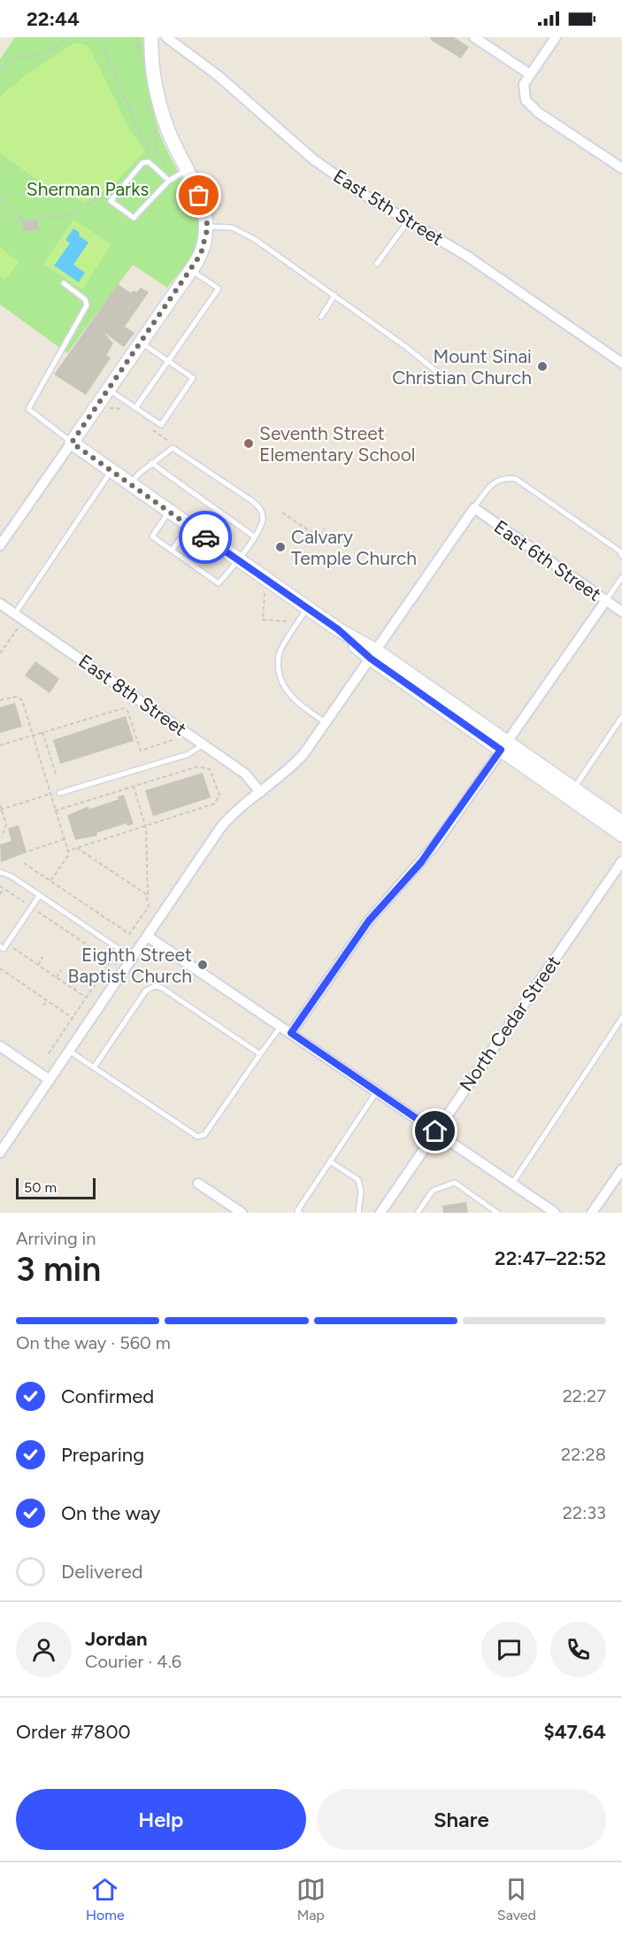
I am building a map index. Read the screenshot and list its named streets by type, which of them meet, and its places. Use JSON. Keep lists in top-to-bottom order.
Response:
{
  "streets": {
    "street": [
      "East 5th Street",
      "East 6th Street",
      "East 8th Street",
      "North Cedar Street"
    ]
  },
  "parks": ["Sherman Parks"],
  "places": [
    "Mount Sinai Christian Church",
    "Seventh Street Elementary School",
    "Calvary Temple Church",
    "Eighth Street Baptist Church"
  ],
  "scale_bar": "50 m",
  "page": {
    "status": "22:44",
    "scale": "50 m",
    "heading": ["3 min", "Arriving in", "22:47–22:52"],
    "panel": [
      "Jordan",
      "Courier · 4.6",
      "Order #7800",
      "$47.64"
    ],
    "bar": "On the way · 560 m",
    "list": [
      ["Confirmed", "22:27"],
      ["Preparing", "22:28"],
      ["On the way", "22:33"],
      "Delivered"
    ],
    "buttons": ["Help", "Share"],
    "tabs": ["Home", "Map", "Saved"]
  }
}
